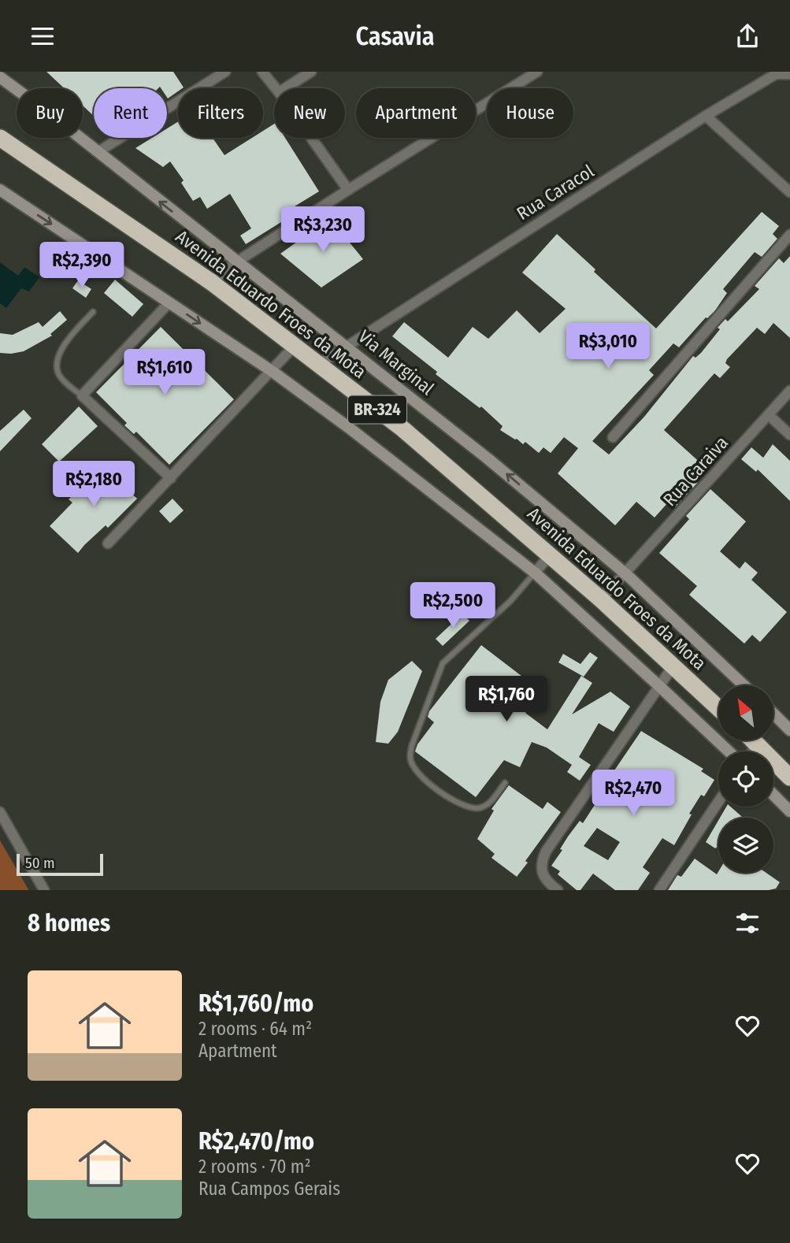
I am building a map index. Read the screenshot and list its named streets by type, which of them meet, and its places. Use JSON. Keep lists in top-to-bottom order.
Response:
{
  "streets": {
    "highway": ["Avenida Eduardo Froes da Mota", "BR-324"],
    "street": ["Rua Caracol", "Via Marginal", "Rua Caraiva"]
  },
  "crossings": [
    ["Rua Caracol", "Avenida Eduardo Froes da Mota"],
    ["Rua Caracol", "Via Marginal"],
    ["Avenida Eduardo Froes da Mota", "Rua Caraiva"],
    ["Via Marginal", "Rua Caraiva"]
  ],
  "scale_bar": "50 m",
  "north": "top left",
  "page": {
    "header": "Casavia",
    "chip": [
      "Buy",
      "Rent",
      "Filters",
      "New",
      "Apartment",
      "House"
    ],
    "price": [
      "R$3,230",
      "R$2,390",
      "R$3,010",
      "R$1,610",
      "R$2,180",
      "R$2,500",
      "R$1,760",
      "R$2,470"
    ],
    "scale": "50 m",
    "heading": "8 homes",
    "list": [
      {
        "name": "R$1,760/mo",
        "note": "2 rooms · 64 m² · Apartment"
      },
      {
        "name": "R$2,470/mo",
        "note": "2 rooms · 70 m² · Rua Campos Gerais"
      }
    ]
  }
}
